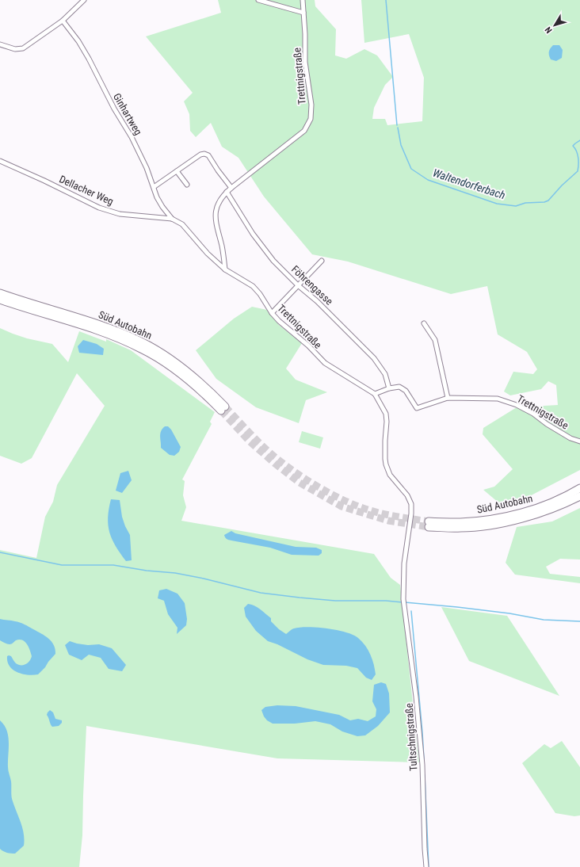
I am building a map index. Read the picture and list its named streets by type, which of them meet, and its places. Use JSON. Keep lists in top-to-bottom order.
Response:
{
  "streets": {
    "highway": ["Süd Autobahn"],
    "street": [
      "Trettnigstraße",
      "Ginhartweg",
      "Dellacher Weg",
      "Föhrengasse",
      "Tultschnigstraße"
    ]
  },
  "crossings": [
    ["Trettnigstraße", "Dellacher Weg"],
    ["Trettnigstraße", "Föhrengasse"],
    ["Trettnigstraße", "Tultschnigstraße"],
    ["Ginhartweg", "Dellacher Weg"]
  ],
  "water": ["Waltendorferbach"],
  "north": "bottom left"
}
